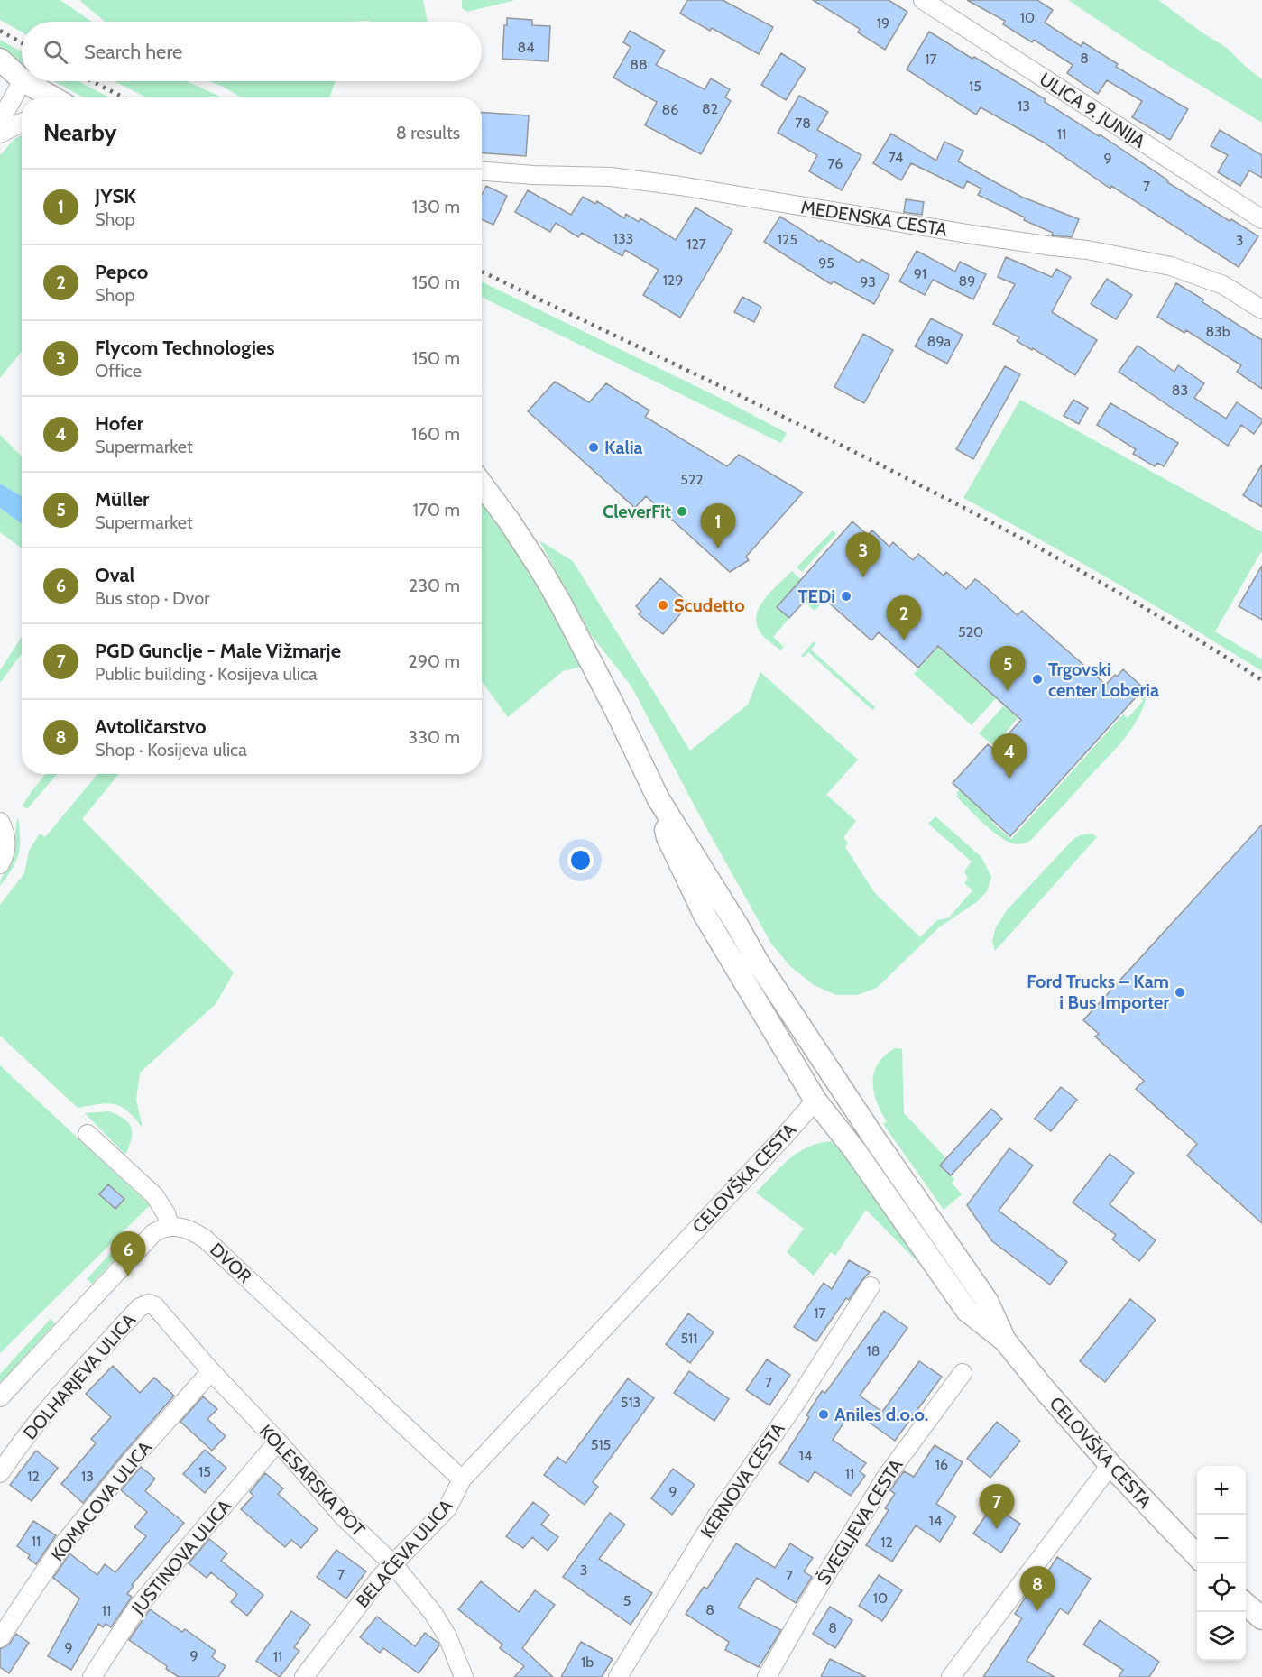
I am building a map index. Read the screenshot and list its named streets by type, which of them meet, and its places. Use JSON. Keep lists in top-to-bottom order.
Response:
{
  "streets": {
    "main road": ["CELOVŠKA CESTA"],
    "street": [
      "ULICA 9. JUNIJA",
      "MEDENSKA CESTA",
      "DVOR",
      "DOLHARJEVA ULICA",
      "KOLESARSKA POT",
      "KERNOVA CESTA",
      "KOMACOVA ULICA",
      "ŠVEGLJEVA CESTA",
      "BELAČEVA ULICA",
      "JUSTINOVA ULICA"
    ]
  },
  "crossings": [
    ["CELOVŠKA CESTA", "DVOR"],
    ["CELOVŠKA CESTA", "BELAČEVA ULICA"],
    ["DVOR", "BELAČEVA ULICA"],
    ["DOLHARJEVA ULICA", "KOLESARSKA POT"],
    ["KOLESARSKA POT", "KOMACOVA ULICA"],
    ["KOLESARSKA POT", "BELAČEVA ULICA"],
    ["KOLESARSKA POT", "JUSTINOVA ULICA"]
  ],
  "places": [
    "Kalia",
    "CleverFit",
    "TEDi",
    "Scudetto",
    "Trgovski center Loberia",
    "Ford Trucks – Kam i Bus Importer",
    "Aniles d.o.o."
  ],
  "house_numbers": [
    "10",
    "19",
    "84",
    "8",
    "17",
    "88",
    "15",
    "13",
    "82",
    "86",
    "78",
    "11",
    "74",
    "9",
    "76",
    "7",
    "133",
    "125",
    "3",
    "127",
    "95",
    "91",
    "129",
    "89",
    "93",
    "83b",
    "89a",
    "83",
    "522",
    "520",
    "17",
    "511",
    "18",
    "7",
    "513",
    "515",
    "14",
    "16",
    "15",
    "11",
    "12",
    "13",
    "9",
    "14",
    "11",
    "12",
    "3",
    "7",
    "7",
    "10",
    "5",
    "8",
    "11",
    "8",
    "9",
    "9",
    "11",
    "1b"
  ],
  "page": {
    "search": "Search here",
    "heading": ["Nearby", "8 results"],
    "list": [
      {
        "mark": "1",
        "name": "JYSK",
        "note": "Shop",
        "value": "130 m"
      },
      {
        "mark": "2",
        "name": "Pepco",
        "note": "Shop",
        "value": "150 m"
      },
      {
        "mark": "3",
        "name": "Flycom Technologies",
        "note": "Office",
        "value": "150 m"
      },
      {
        "mark": "4",
        "name": "Hofer",
        "note": "Supermarket",
        "value": "160 m"
      },
      {
        "mark": "5",
        "name": "Müller",
        "note": "Supermarket",
        "value": "170 m"
      },
      {
        "mark": "6",
        "name": "Oval",
        "note": "Bus stop · Dvor",
        "value": "230 m"
      },
      {
        "mark": "7",
        "name": "PGD Gunclje - Male Vižmarje",
        "note": "Public building · Kosijeva ulica",
        "value": "290 m"
      },
      {
        "mark": "8",
        "name": "Avtoličarstvo",
        "note": "Shop · Kosijeva ulica",
        "value": "330 m"
      }
    ],
    "pins": [
      "1",
      "3",
      "2",
      "5",
      "4",
      "6",
      "7",
      "8"
    ],
    "map_buttons": ["+", "−"]
  }
}
